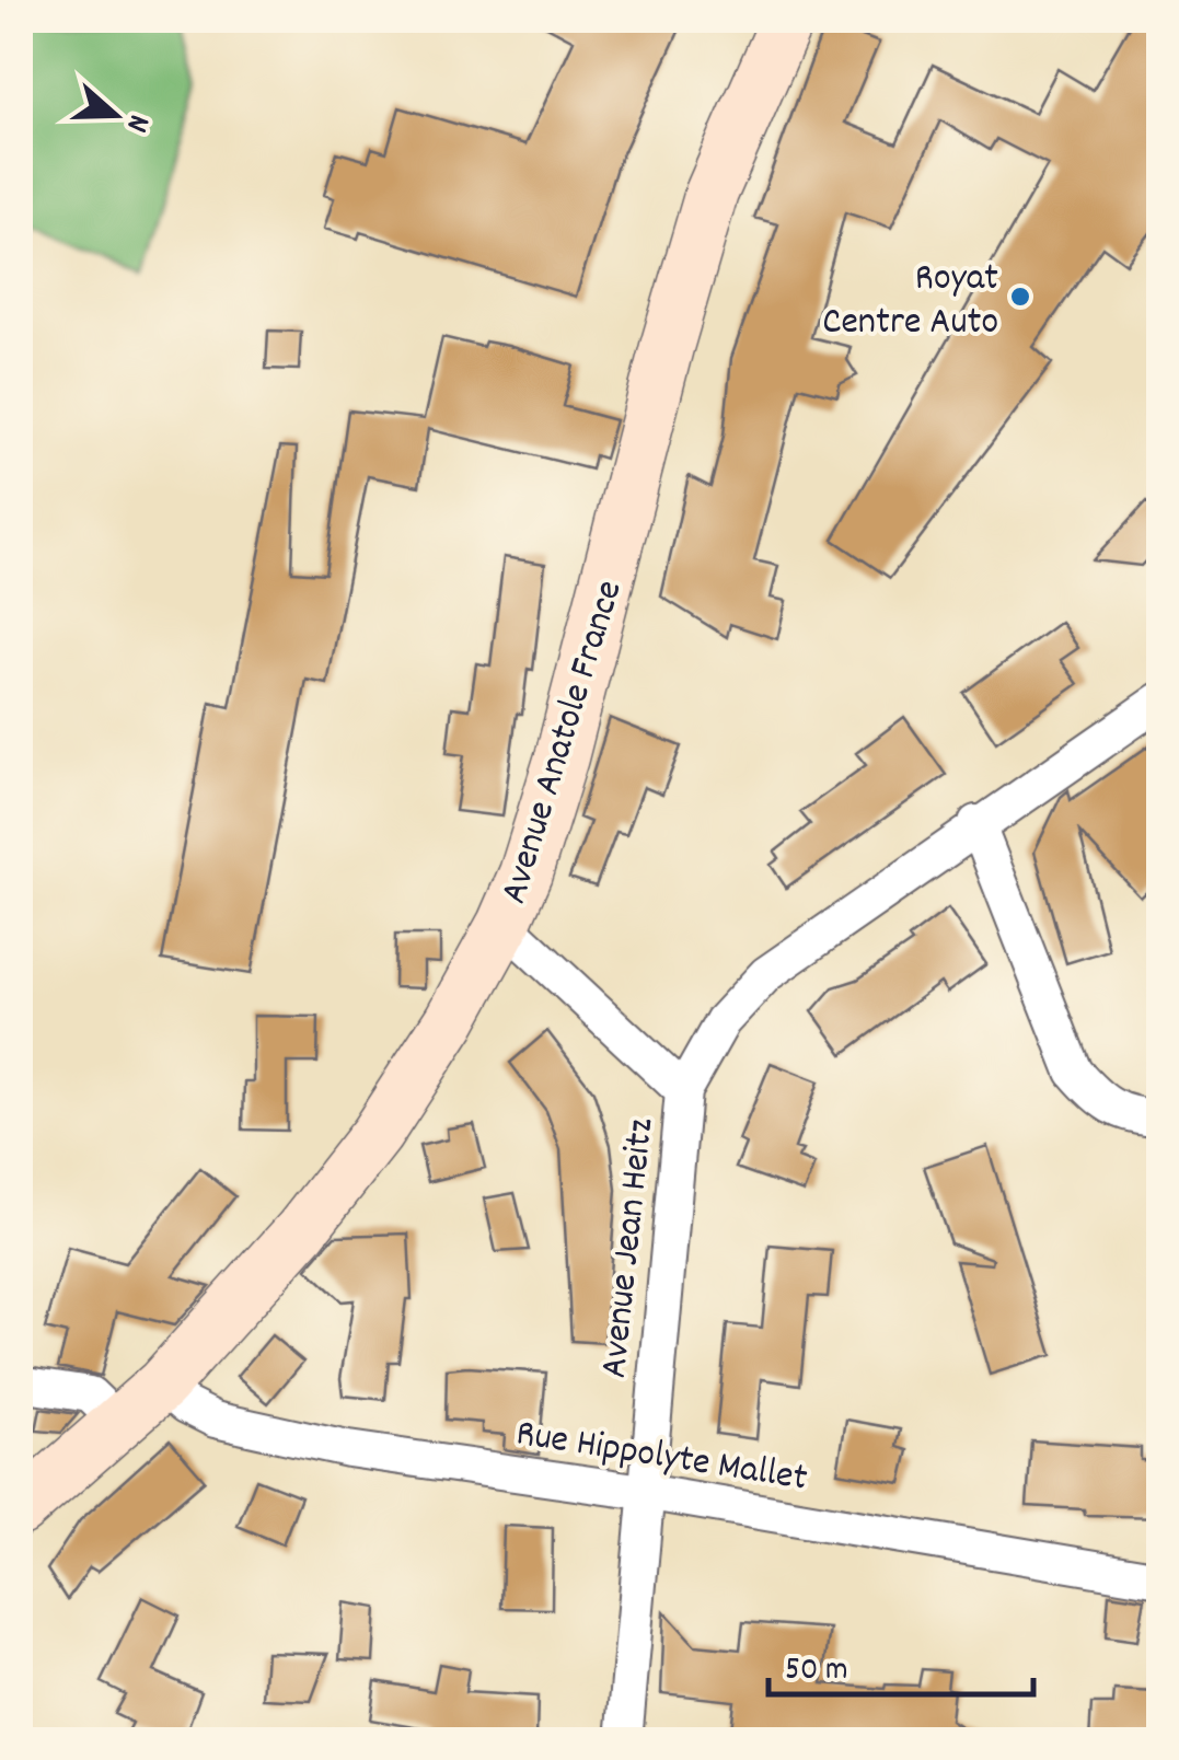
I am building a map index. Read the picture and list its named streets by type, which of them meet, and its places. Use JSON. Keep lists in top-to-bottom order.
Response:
{
  "streets": {
    "main road": ["Avenue Anatole France"],
    "street": ["Avenue Jean Heitz", "Rue Hippolyte Mallet"]
  },
  "crossings": [
    ["Avenue Anatole France", "Avenue Jean Heitz"],
    ["Avenue Anatole France", "Rue Hippolyte Mallet"],
    ["Avenue Jean Heitz", "Rue Hippolyte Mallet"]
  ],
  "places": ["Royat Centre Auto"],
  "scale_bar": "50 m",
  "north": "right"
}
